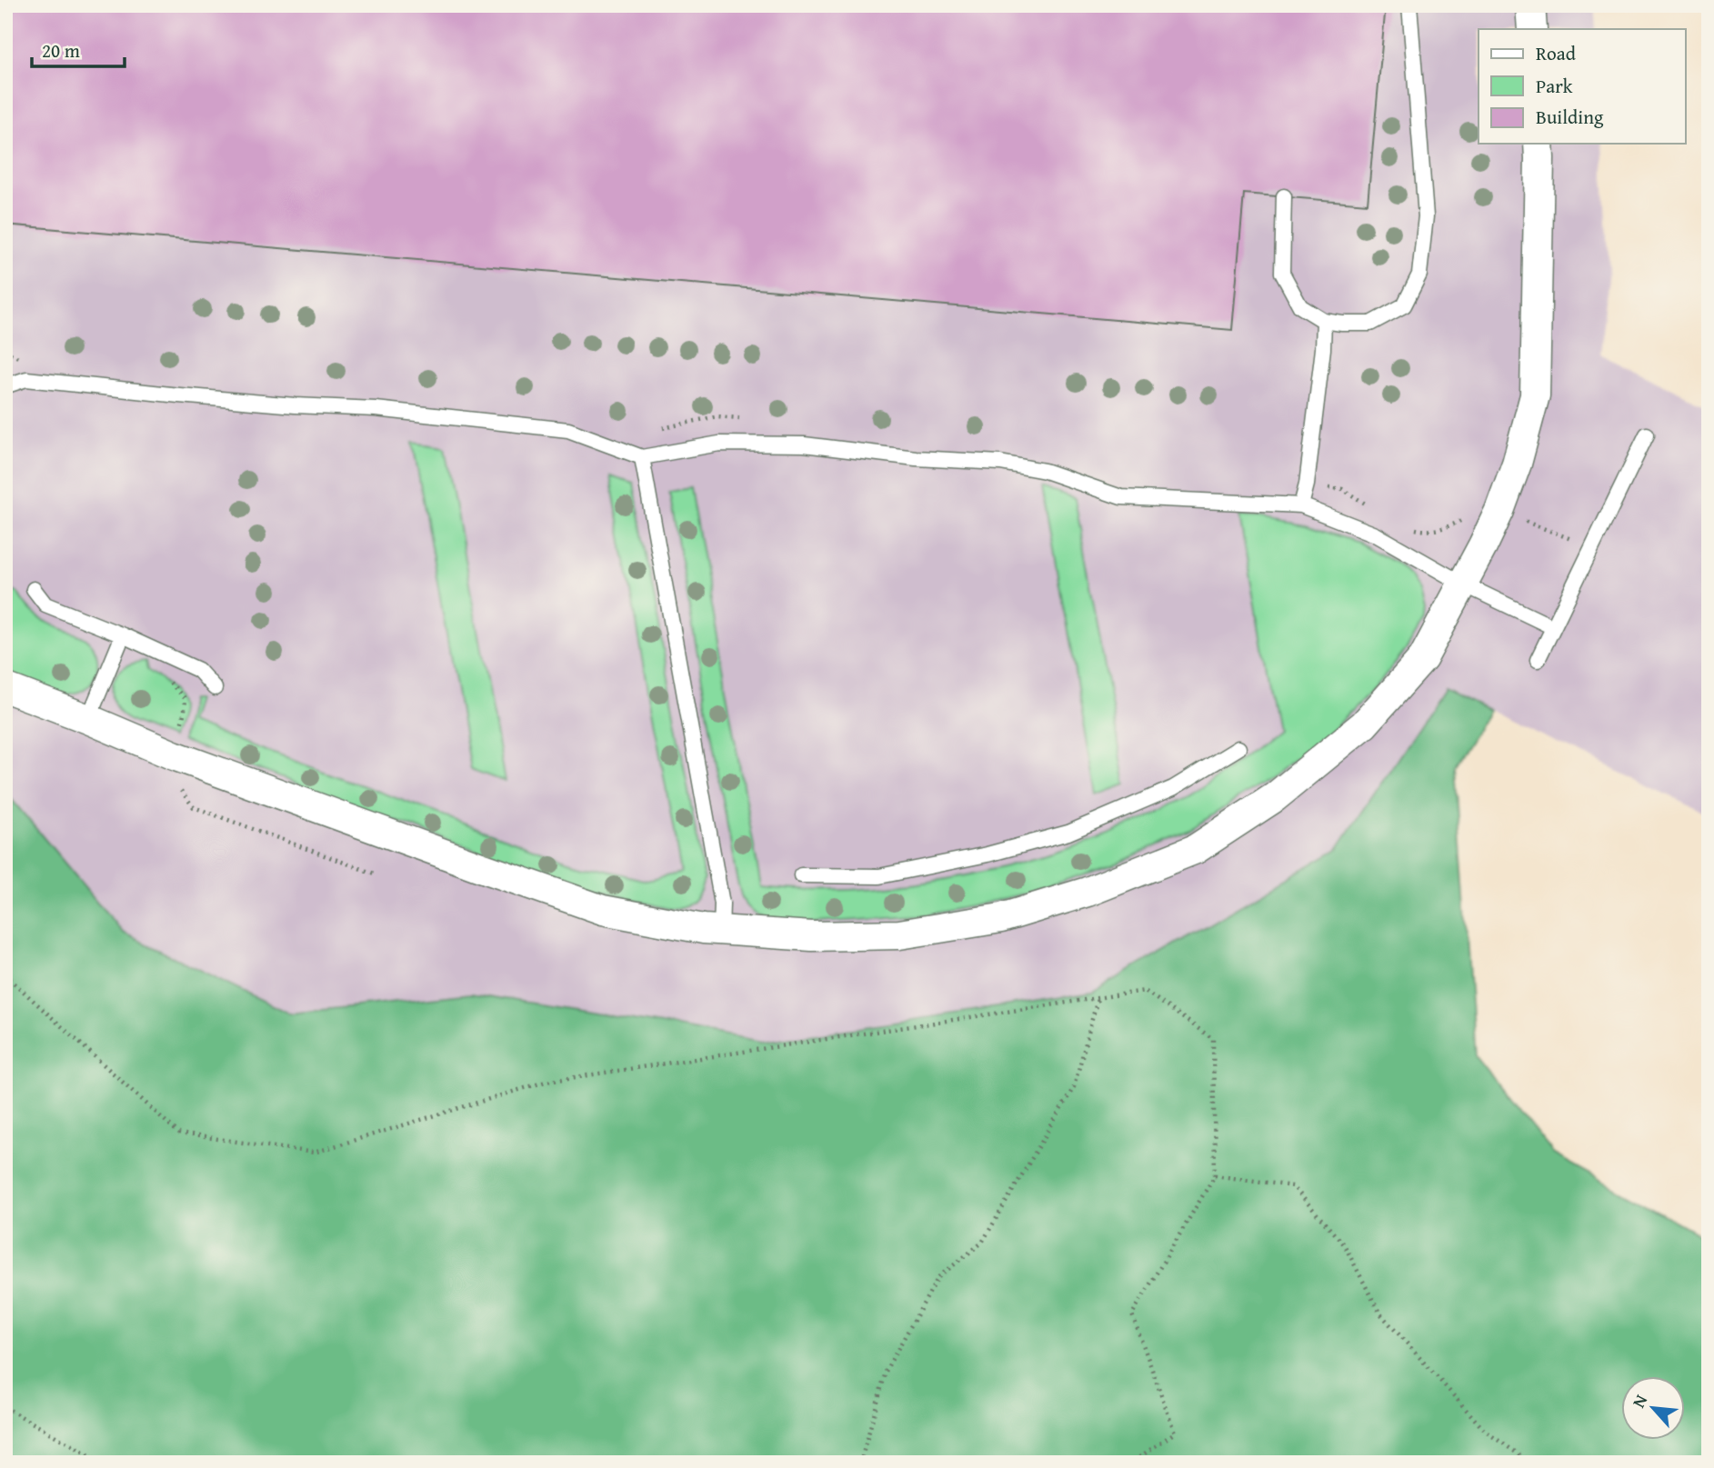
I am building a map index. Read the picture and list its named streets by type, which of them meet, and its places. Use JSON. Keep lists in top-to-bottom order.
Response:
{
  "legend": ["Road", "Park", "Building"],
  "scale_bar": "20 m",
  "north": "top left"
}
